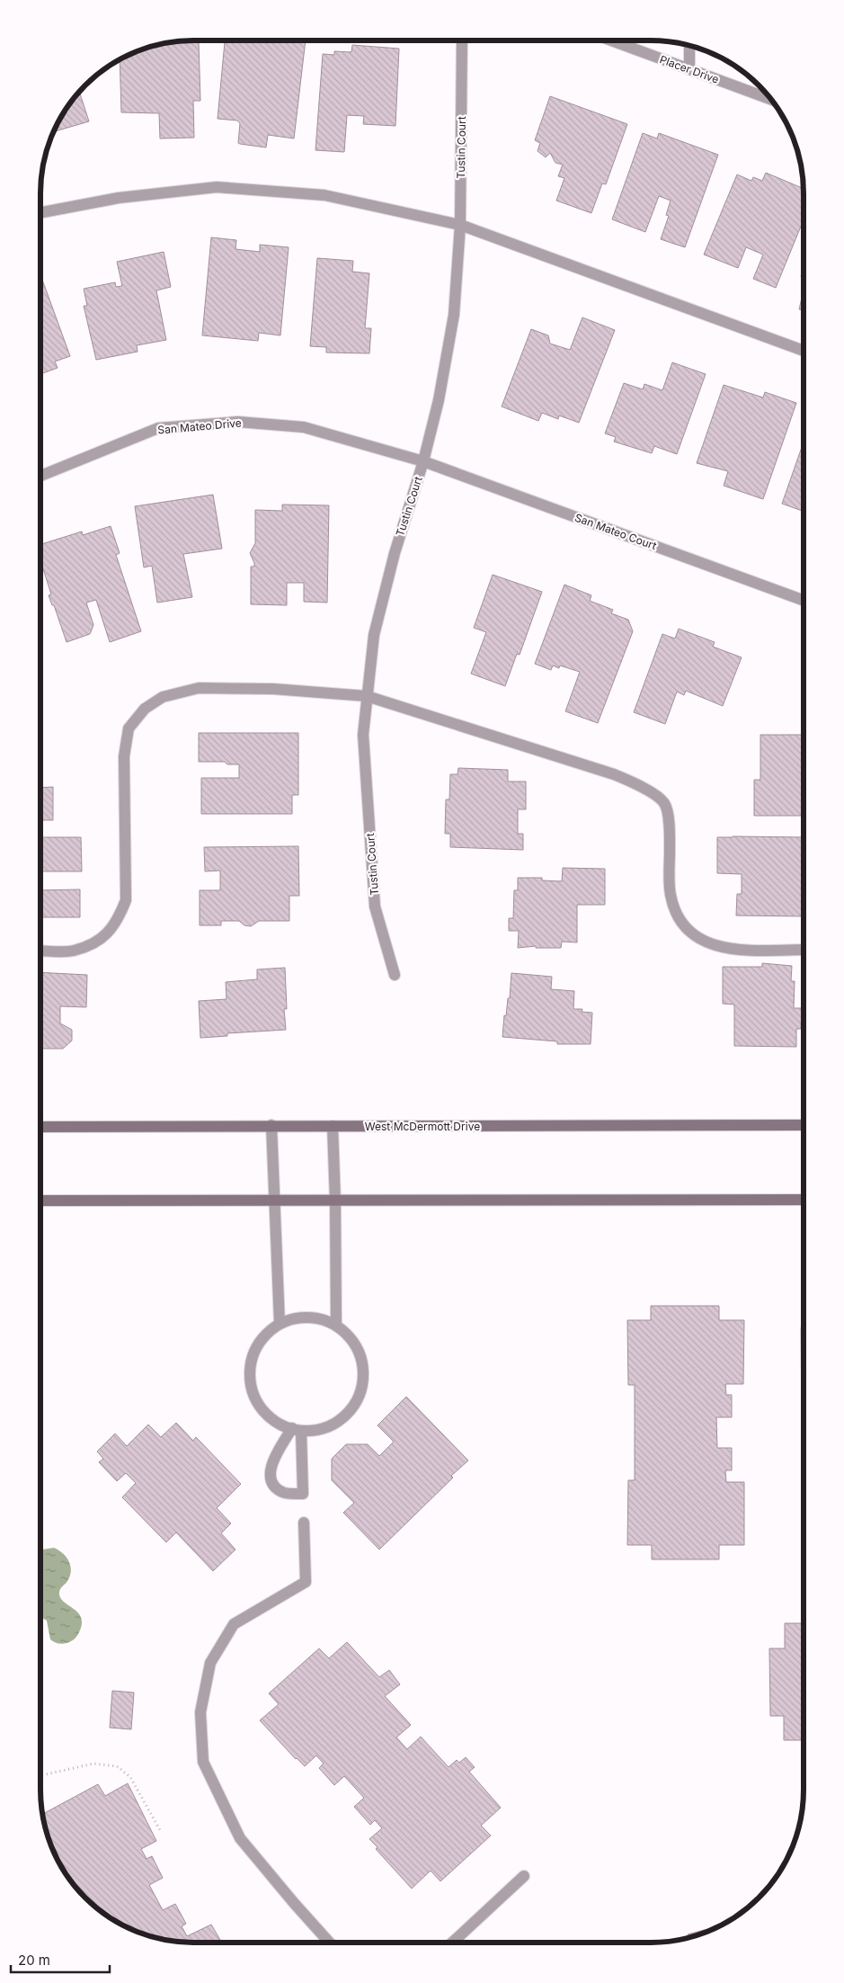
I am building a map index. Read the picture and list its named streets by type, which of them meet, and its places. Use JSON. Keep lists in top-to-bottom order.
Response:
{
  "streets": {
    "main road": ["West McDermott Drive"],
    "street": [
      "Placer Drive",
      "Tustin Court",
      "San Mateo Drive",
      "San Mateo Court"
    ]
  },
  "crossings": [
    ["Tustin Court", "San Mateo Drive"],
    ["Tustin Court", "San Mateo Court"],
    ["San Mateo Drive", "San Mateo Court"]
  ],
  "scale_bar": "20 m"
}
